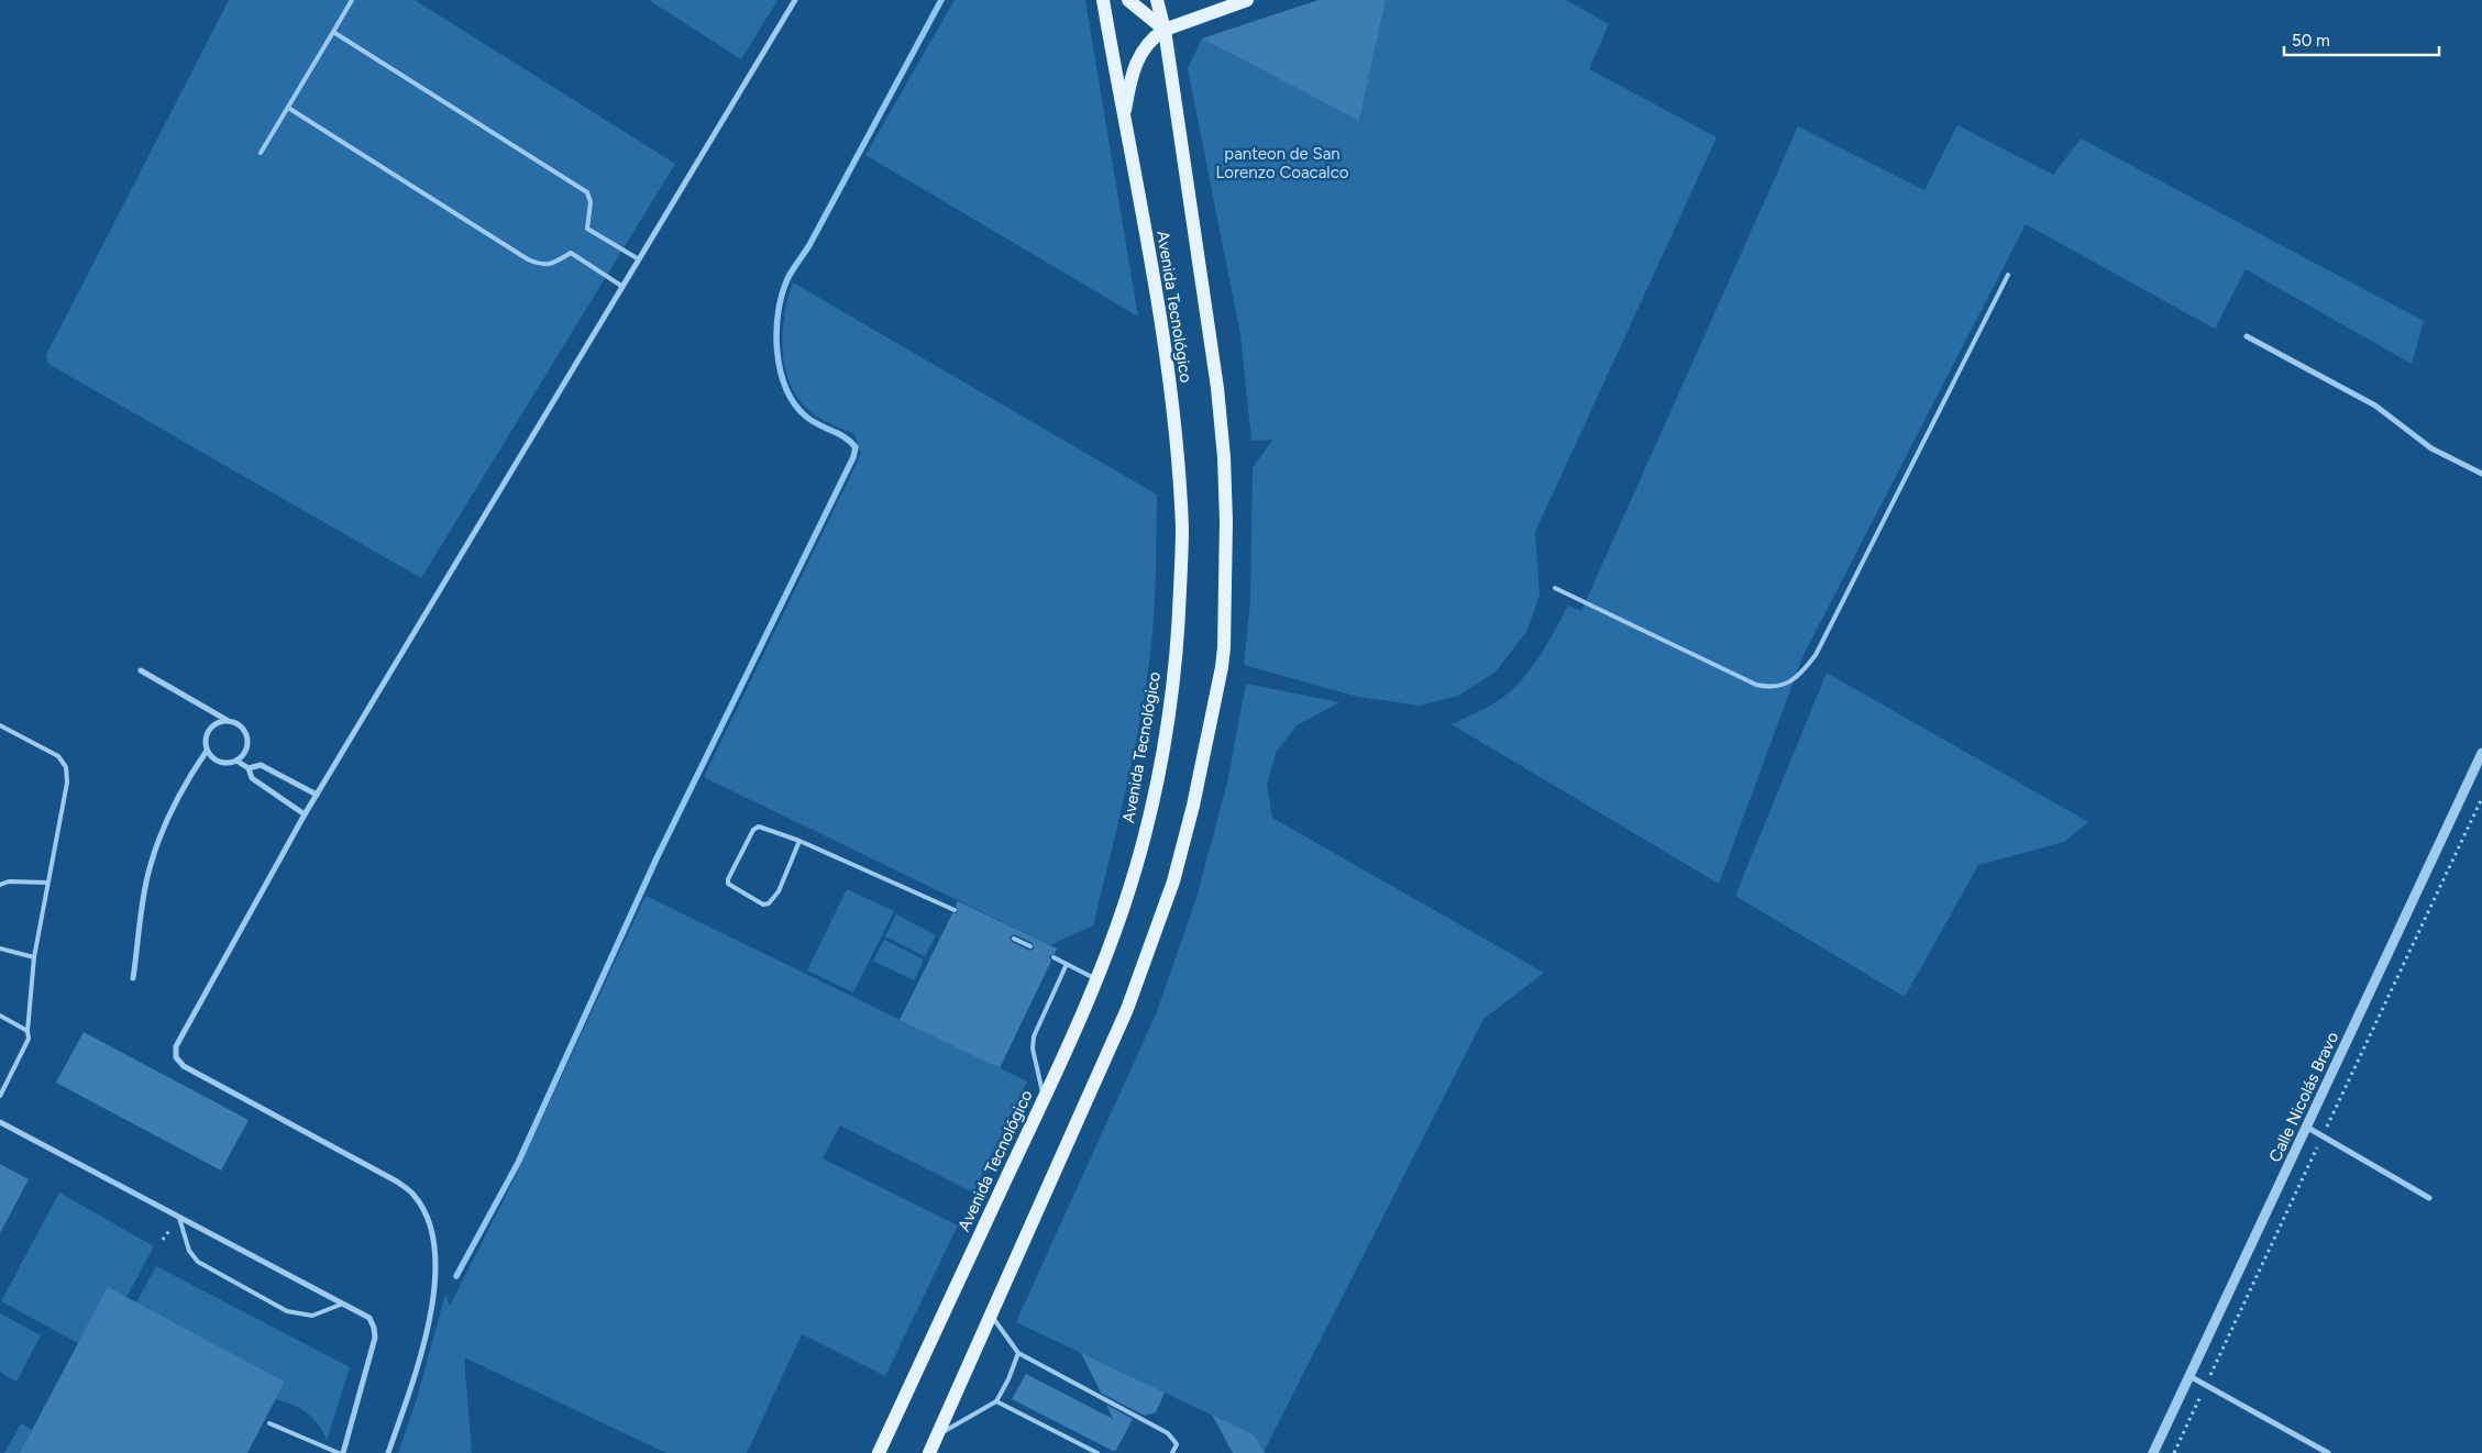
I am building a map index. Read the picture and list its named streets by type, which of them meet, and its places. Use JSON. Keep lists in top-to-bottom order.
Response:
{
  "streets": {
    "main road": ["Avenida Tecnológico"],
    "street": ["Calle Nicolás Bravo"]
  },
  "parks": ["panteon de San Lorenzo Coacalco"],
  "scale_bar": "50 m"
}
